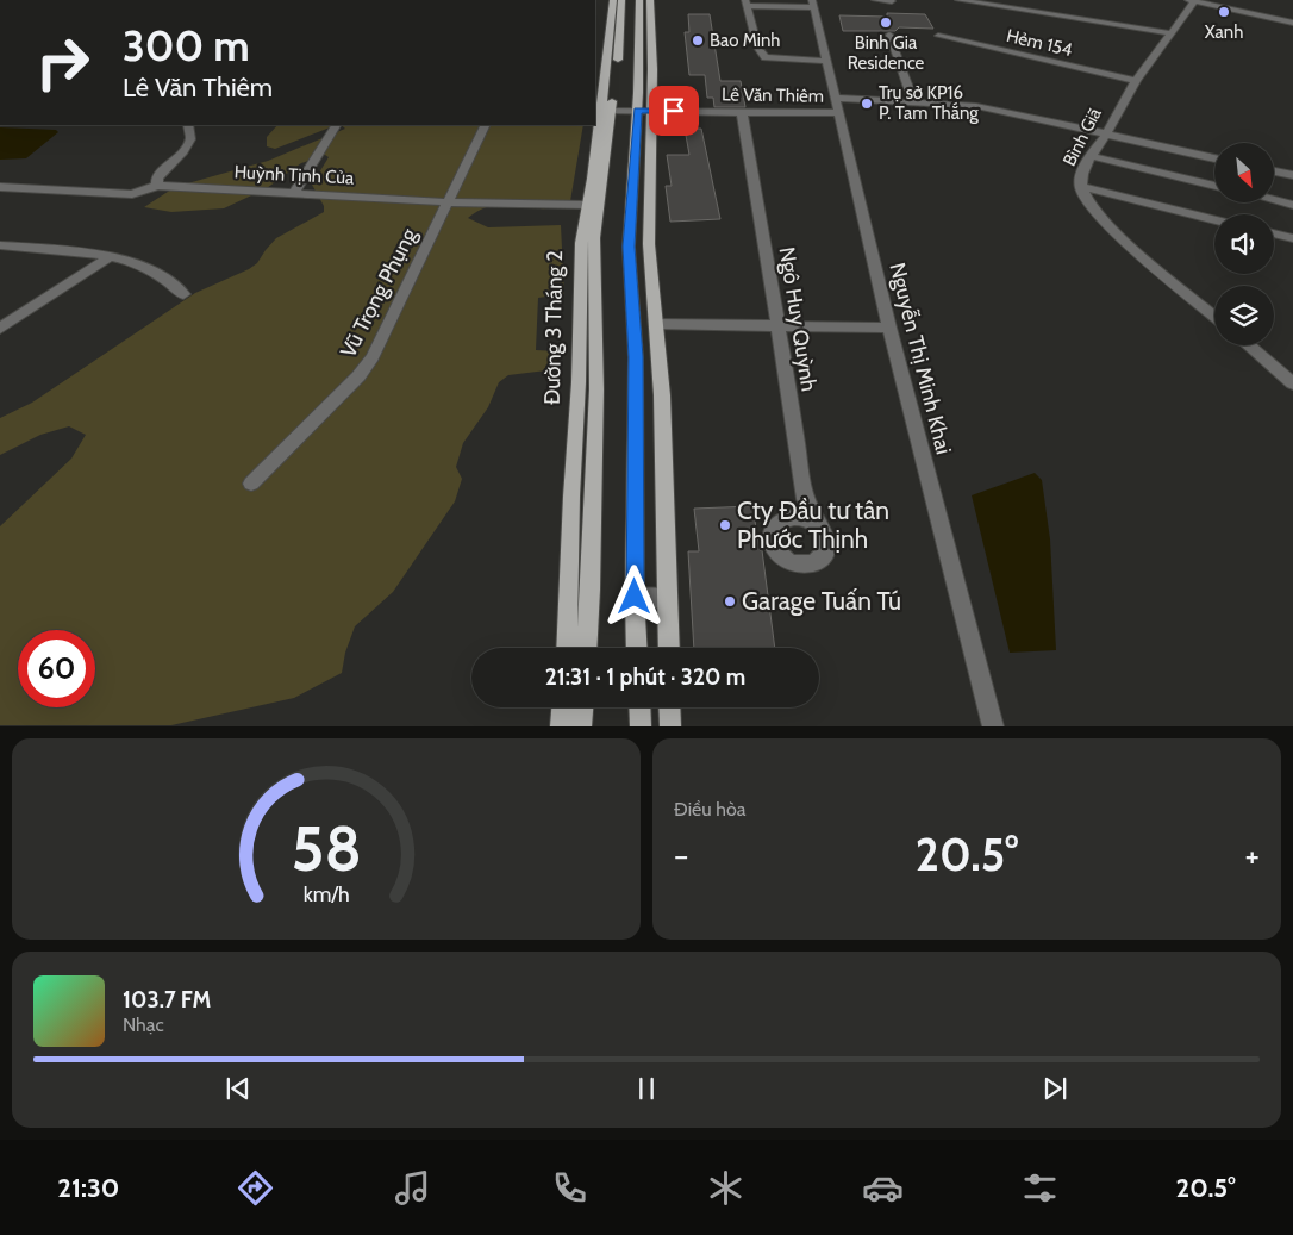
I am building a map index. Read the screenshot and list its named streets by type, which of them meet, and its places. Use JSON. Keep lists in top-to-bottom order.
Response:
{
  "streets": {
    "main road": ["Đường 3 Tháng 2"],
    "street": [
      "Hẻm 154",
      "Lê Văn Thiêm",
      "Bình Giã",
      "Huỳnh Tịnh Của",
      "Vũ Trọng Phụng",
      "Ngô Huy Quỳnh",
      "Nguyễn Thị Minh Khai"
    ]
  },
  "crossings": [
    ["Hẻm 154", "Bình Giã"],
    ["Lê Văn Thiêm", "Ngô Huy Quỳnh"],
    ["Lê Văn Thiêm", "Đường 3 Tháng 2"],
    ["Lê Văn Thiêm", "Nguyễn Thị Minh Khai"],
    ["Huỳnh Tịnh Của", "Vũ Trọng Phụng"],
    ["Huỳnh Tịnh Của", "Đường 3 Tháng 2"]
  ],
  "places": [
    "Xanh",
    "Binh Gia Residence",
    "Bao Minh",
    "Trụ sở KP16 P. Tam Thắng",
    "Cty Đầu tư tân Phước Thịnh",
    "Garage Tuấn Tú"
  ],
  "north": "bottom right",
  "page": {
    "turn": ["300 m", "Lê Văn Thiêm"],
    "limit": "60",
    "trip": "21:31 · 1 phút · 320 m",
    "tile": "Điều hòa",
    "heat": ["−", "20.5°", "+"],
    "song": ["103.7 FM", "Nhạc"],
    "tabs": ["21:30", "20.5°"],
    "gauge": ["58", "km/h"]
  }
}
